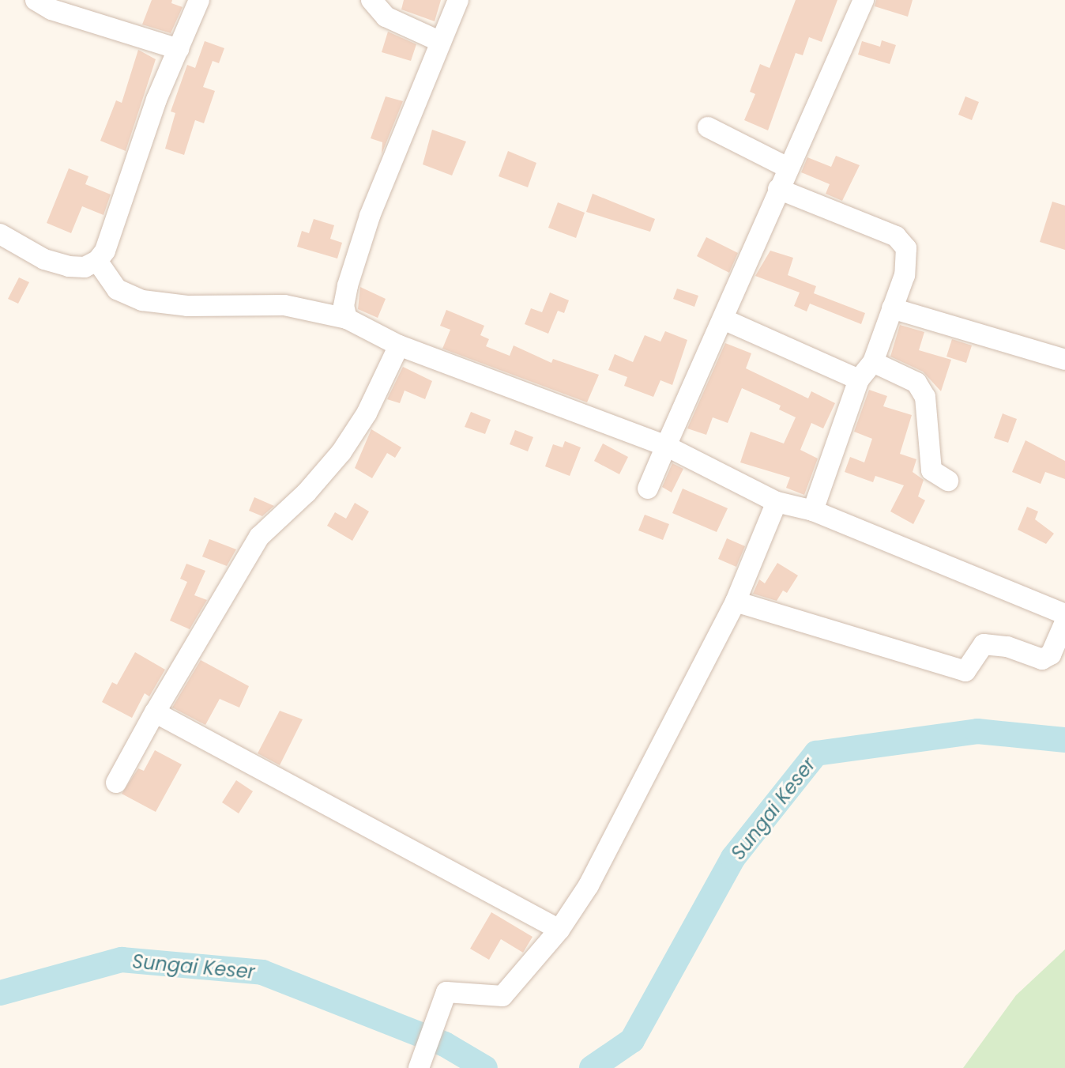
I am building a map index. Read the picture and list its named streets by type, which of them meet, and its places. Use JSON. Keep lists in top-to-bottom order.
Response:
{
  "water": ["Sungai Keser"]
}
